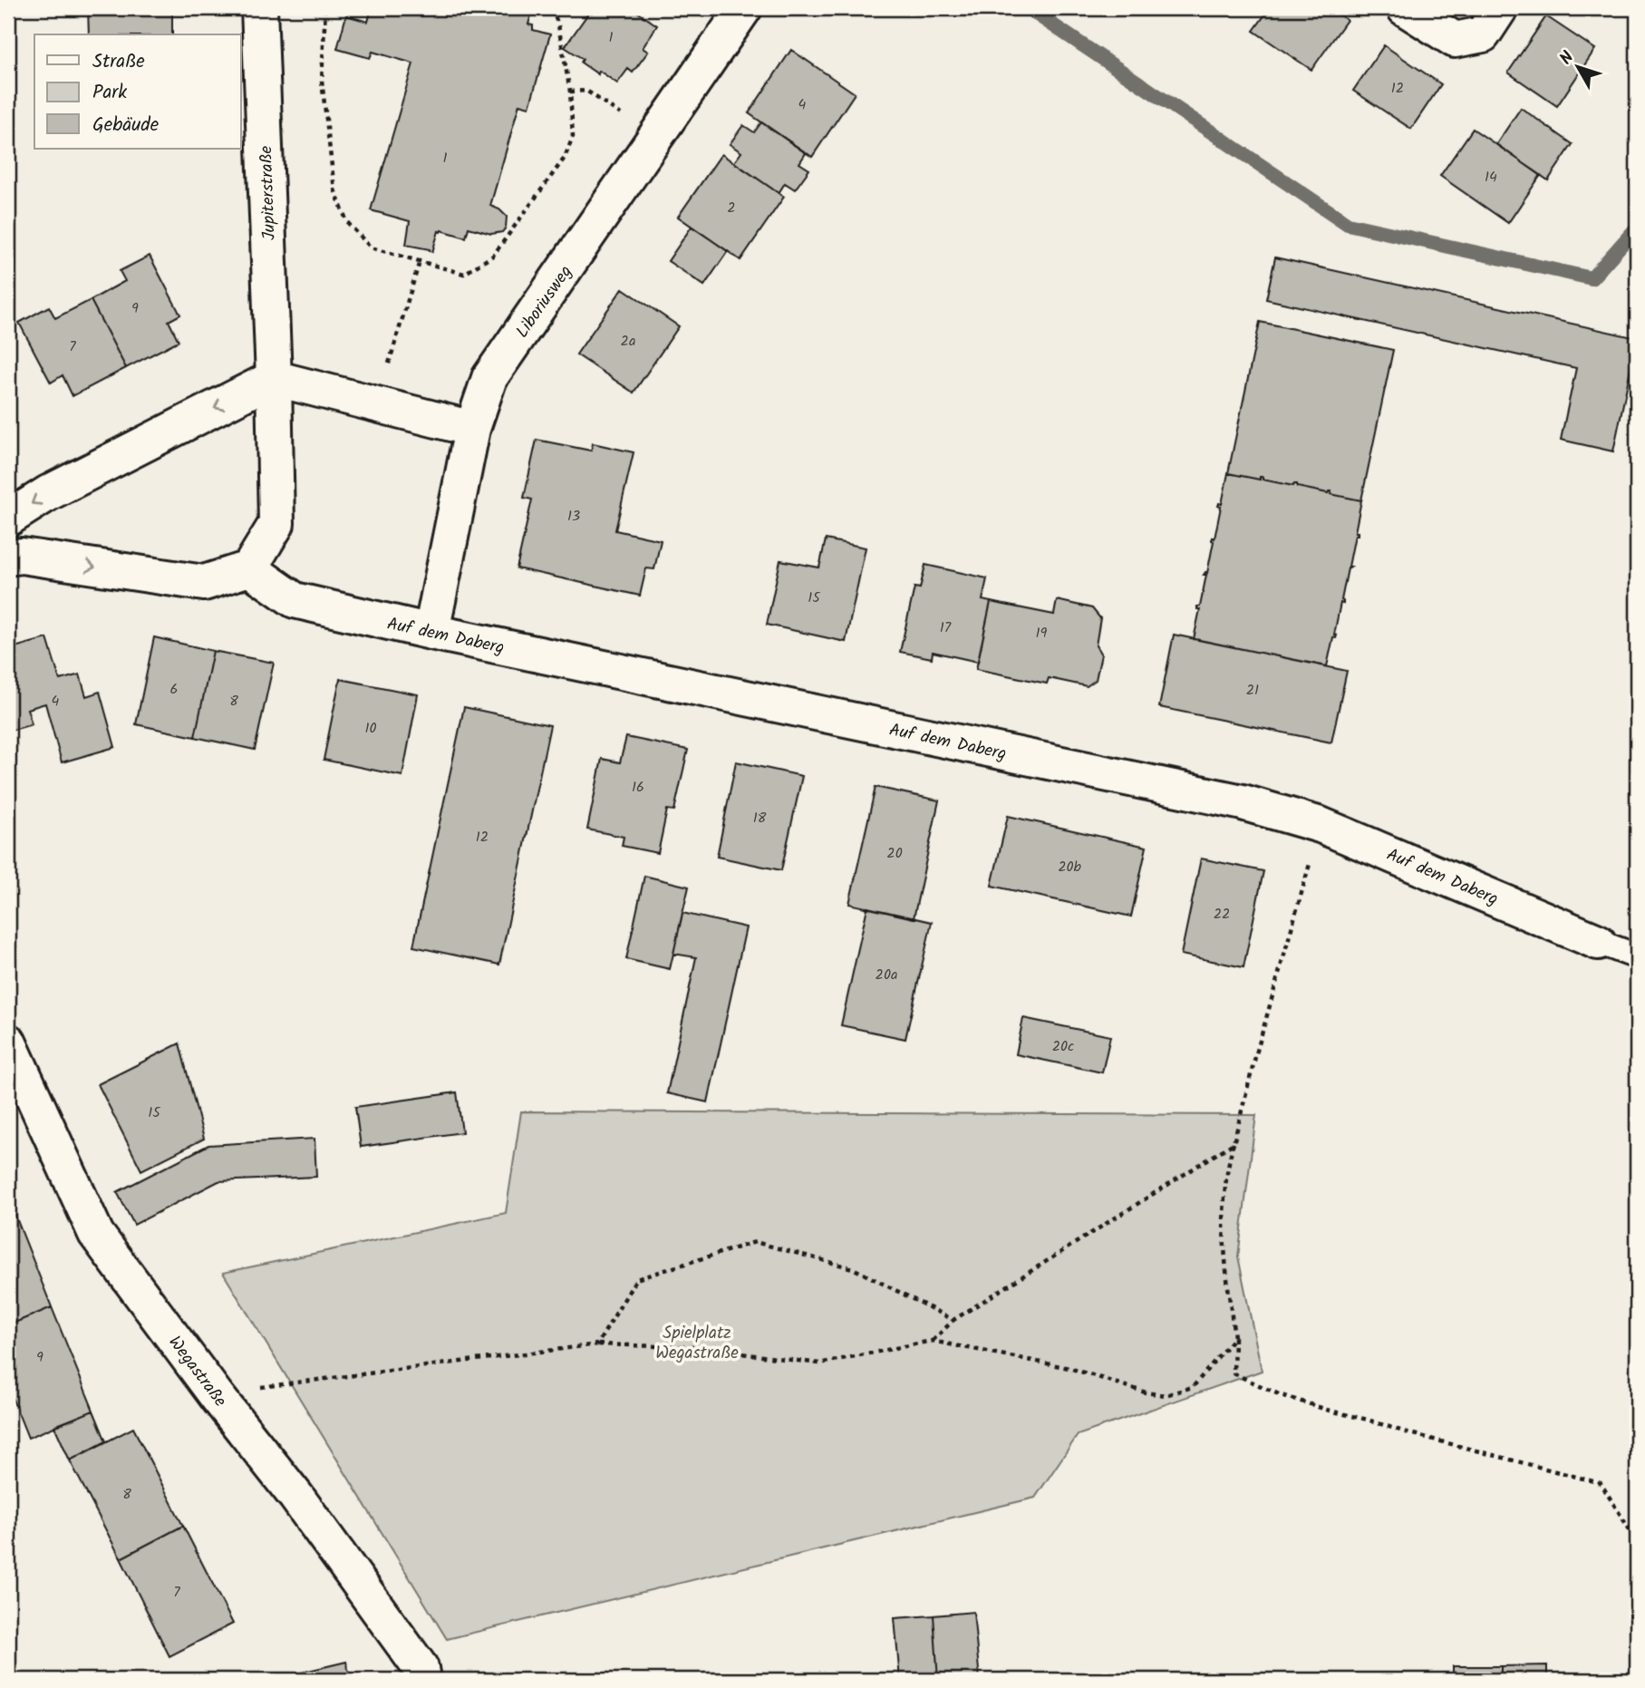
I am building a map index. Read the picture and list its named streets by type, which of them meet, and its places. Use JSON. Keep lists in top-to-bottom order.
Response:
{
  "streets": {
    "street": [
      "Jupiterstraße",
      "Liboriusweg",
      "Auf dem Daberg",
      "Wegastraße"
    ]
  },
  "crossings": [
    ["Liboriusweg", "Auf dem Daberg"]
  ],
  "parks": ["Spielplatz Wegastraße"],
  "house_numbers": [
    "1",
    "12",
    "4",
    "1",
    "14",
    "2",
    "9",
    "2a",
    "7",
    "13",
    "15",
    "17",
    "19",
    "6",
    "21",
    "4",
    "8",
    "10",
    "16",
    "18",
    "12",
    "20",
    "20b",
    "22",
    "20a",
    "20c",
    "15",
    "9",
    "8",
    "7"
  ],
  "legend": ["Straße", "Park", "Gebäude"],
  "north": "top left"
}
